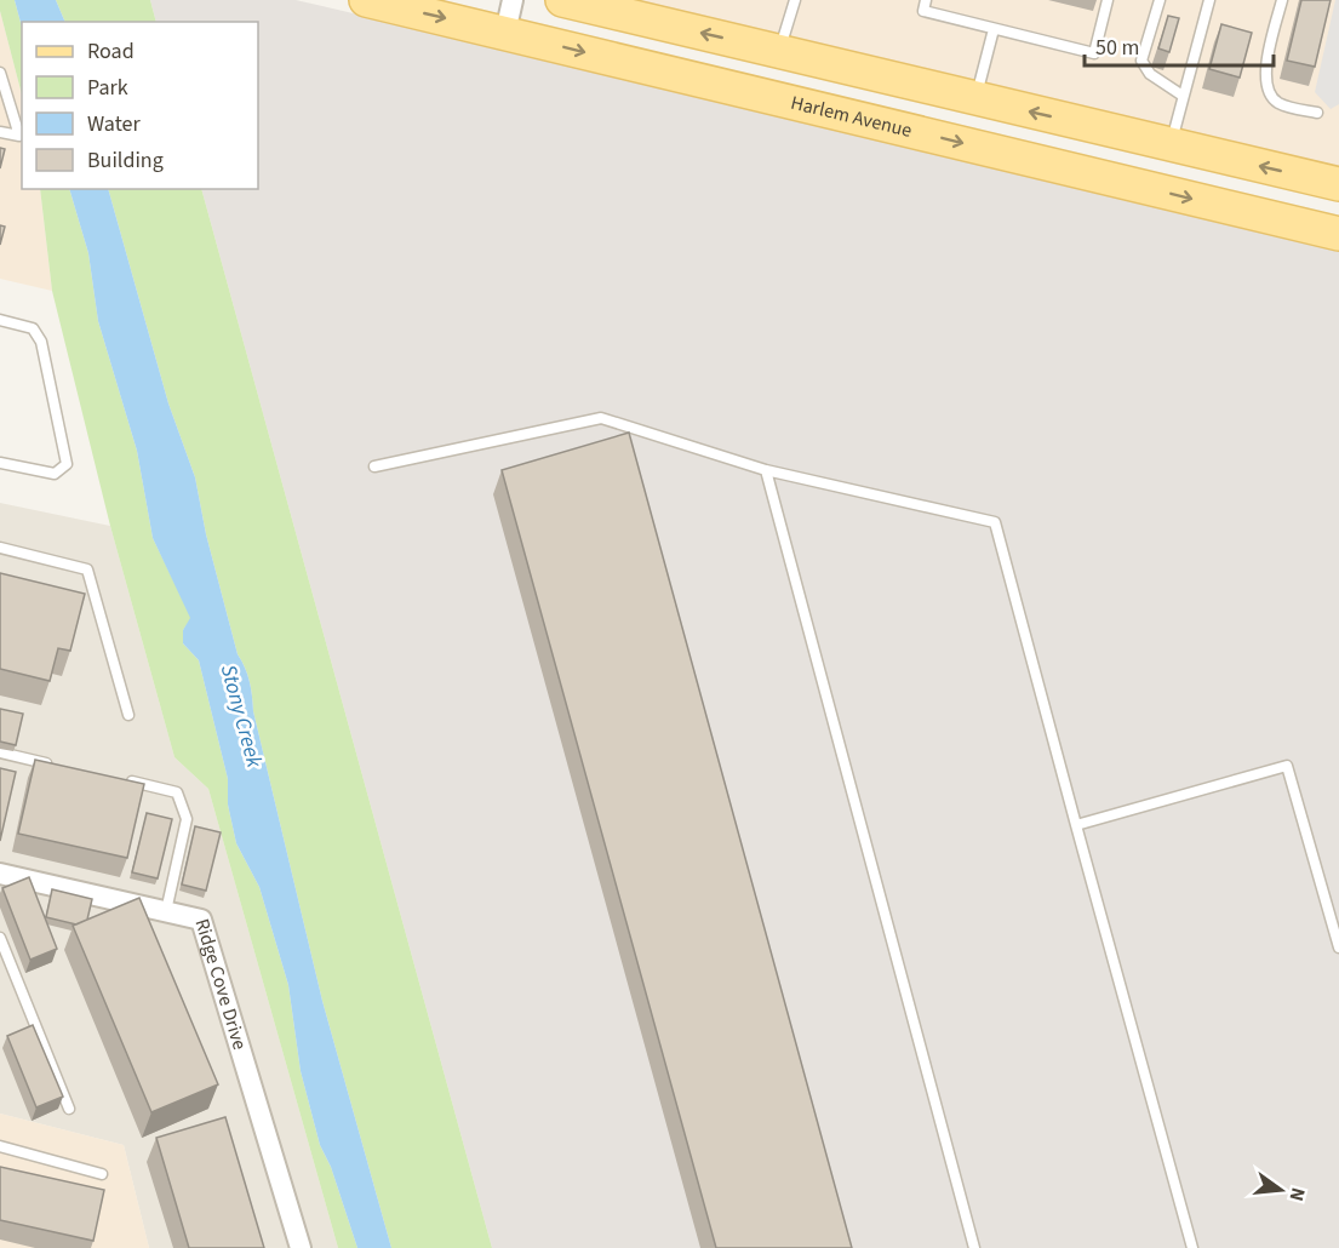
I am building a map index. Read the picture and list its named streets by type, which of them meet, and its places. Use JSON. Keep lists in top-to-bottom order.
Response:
{
  "streets": {
    "main road": ["Harlem Avenue"],
    "street": ["Ridge Cove Drive"]
  },
  "water": ["Stony Creek"],
  "legend": [
    "Road",
    "Park",
    "Water",
    "Building"
  ],
  "scale_bar": "50 m",
  "north": "right"
}
